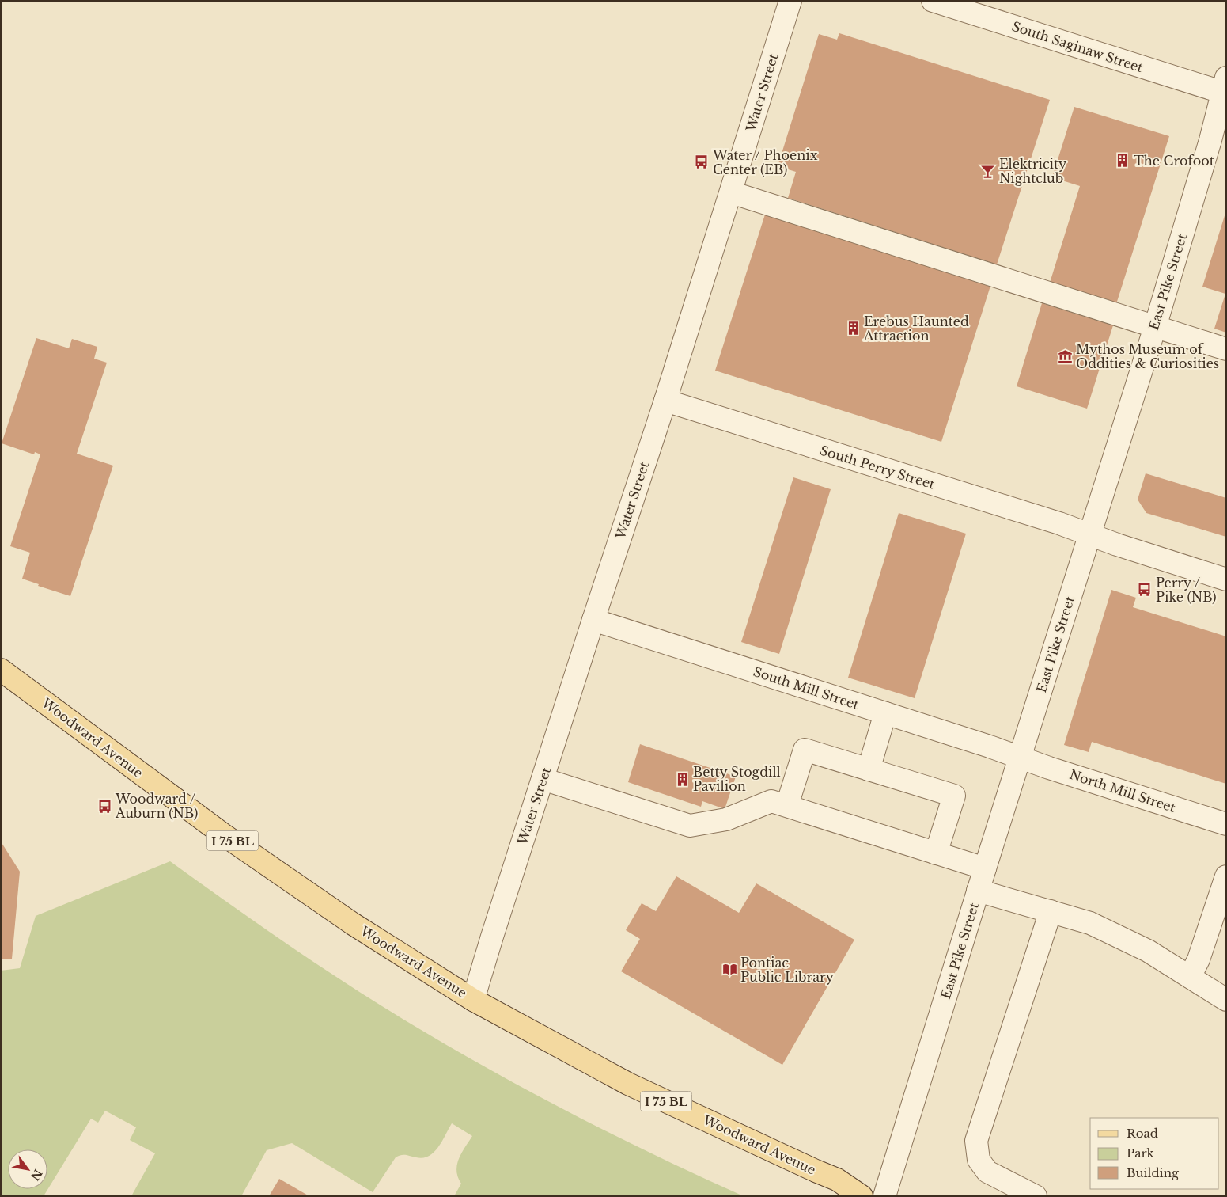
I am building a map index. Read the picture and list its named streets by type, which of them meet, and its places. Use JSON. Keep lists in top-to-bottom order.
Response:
{
  "streets": {
    "main road": ["Woodward Avenue", "I 75 BL"],
    "street": [
      "South Saginaw Street",
      "Water Street",
      "East Pike Street",
      "South Perry Street",
      "South Mill Street",
      "North Mill Street"
    ]
  },
  "crossings": [
    ["South Saginaw Street", "East Pike Street"],
    ["Water Street", "South Perry Street"],
    ["Water Street", "South Mill Street"],
    ["Water Street", "Woodward Avenue"],
    ["East Pike Street", "South Perry Street"],
    ["East Pike Street", "South Mill Street"],
    ["East Pike Street", "North Mill Street"],
    ["South Mill Street", "North Mill Street"]
  ],
  "places": {
    "building": ["The Crofoot", "Erebus Haunted Attraction", "Betty Stogdill Pavilion"],
    "bus stop": ["Water / Phoenix Center (EB)", "Perry / Pike (NB)", "Woodward / Auburn (NB)"],
    "bar": ["Elektricity Nightclub"],
    "museum": ["Mythos Museum of Oddities & Curiosities"],
    "library": ["Pontiac Public Library"]
  },
  "legend": ["Road", "Park", "Building"],
  "north": "bottom right"
}
